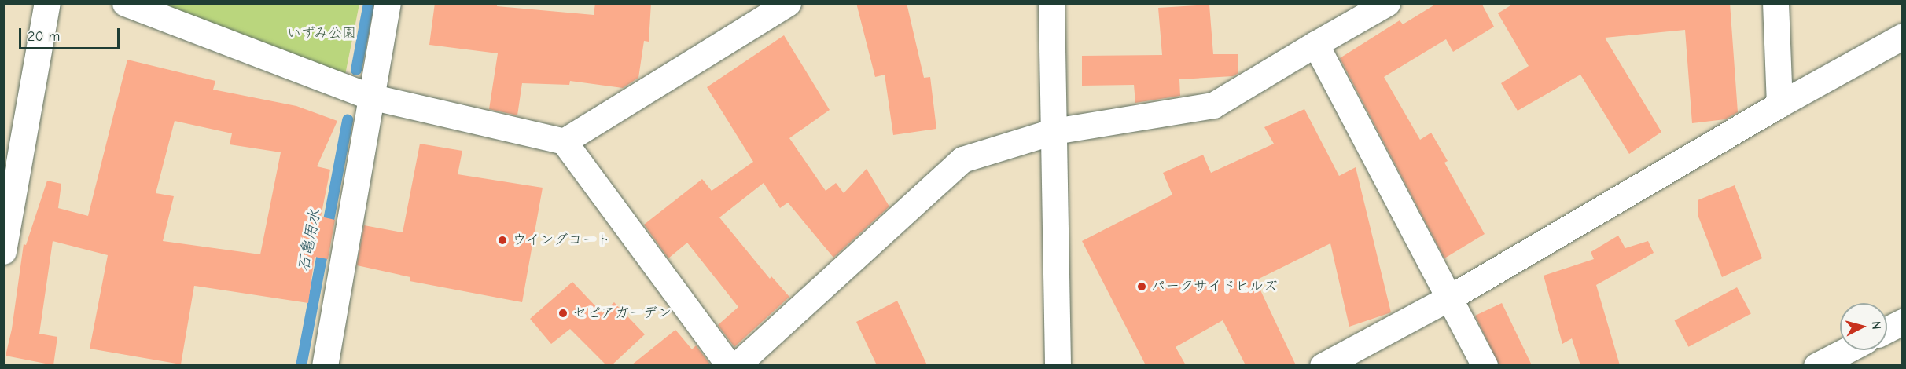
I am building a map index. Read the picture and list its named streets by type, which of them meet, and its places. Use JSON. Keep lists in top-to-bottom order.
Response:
{
  "water": ["石亀用水"],
  "parks": ["いずみ公園"],
  "places": ["ウイングコート", "パークサイドヒルズ", "セピアガーデン"],
  "scale_bar": "20 m",
  "north": "right"
}
